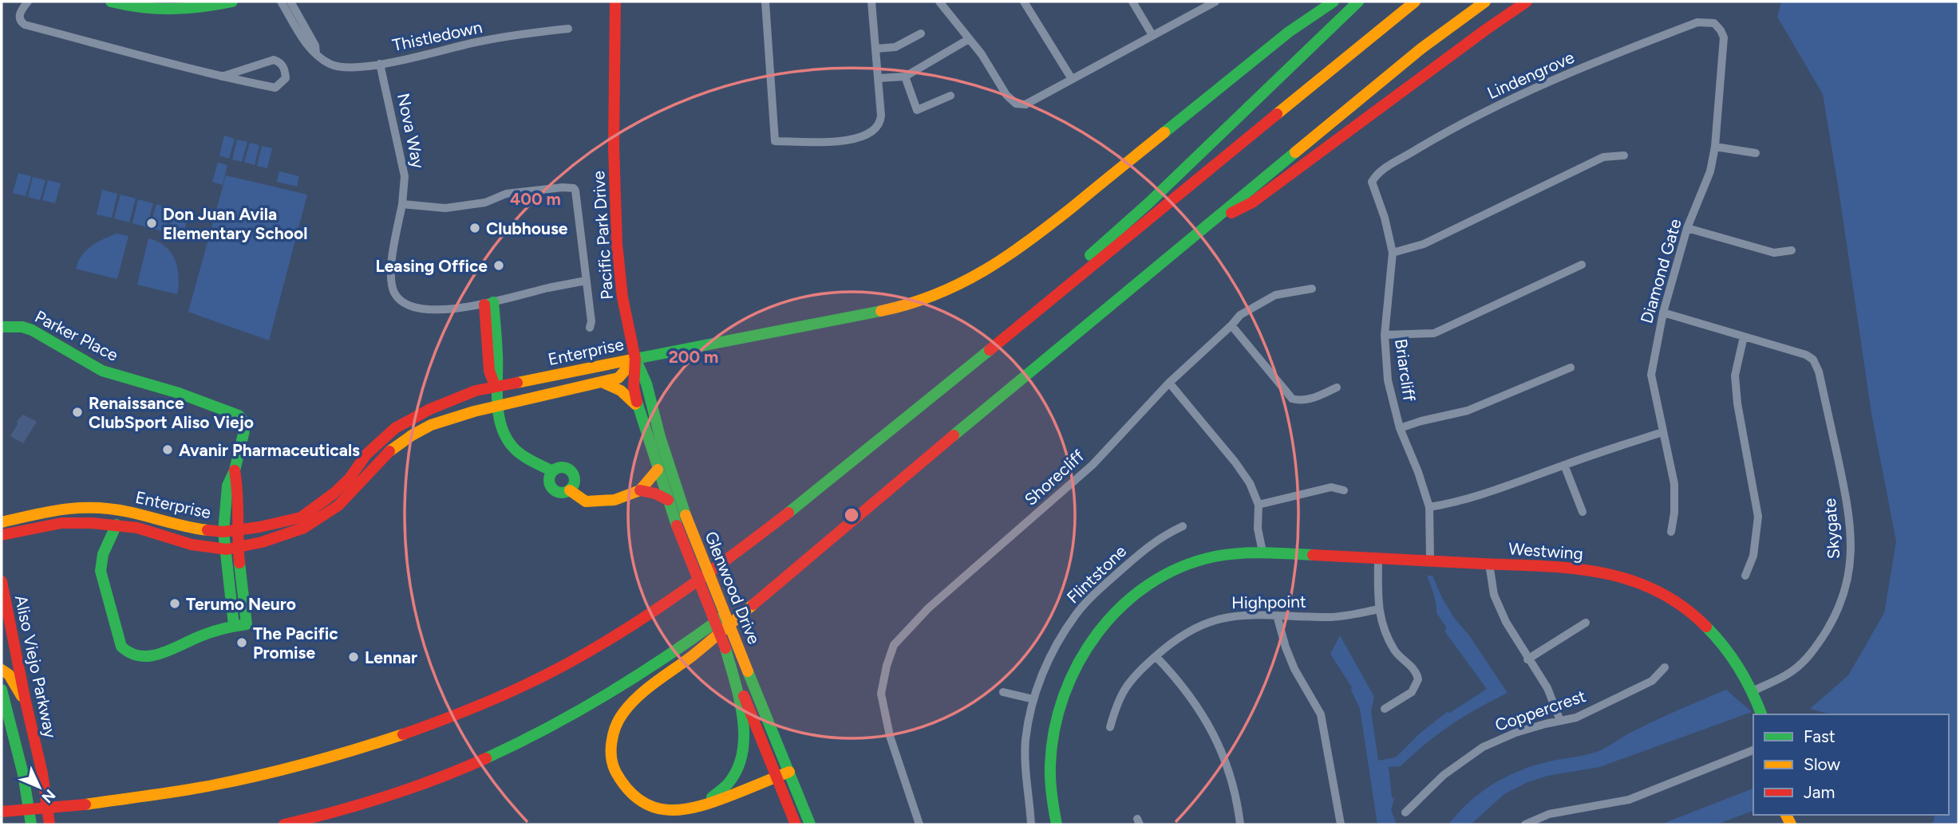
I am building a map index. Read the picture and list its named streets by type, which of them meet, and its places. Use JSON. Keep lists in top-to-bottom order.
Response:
{
  "streets": {
    "main road": [
      "Pacific Park Drive",
      "Parker Place",
      "Enterprise",
      "Westwing",
      "Glenwood Drive",
      "Aliso Viejo Parkway"
    ],
    "street": [
      "Thistledown",
      "Lindengrove",
      "Nova Way",
      "Diamond Gate",
      "Briarcliff",
      "Shorecliff",
      "Skygate",
      "Flintstone",
      "Highpoint",
      "Coppercrest"
    ]
  },
  "crossings": [
    ["Thistledown", "Nova Way"],
    ["Lindengrove", "Diamond Gate"],
    ["Lindengrove", "Briarcliff"],
    ["Pacific Park Drive", "Enterprise"],
    ["Pacific Park Drive", "Glenwood Drive"],
    ["Parker Place", "Enterprise"],
    ["Enterprise", "Glenwood Drive"],
    ["Briarcliff", "Westwing"],
    ["Skygate", "Westwing"]
  ],
  "places": [
    "Don Juan Avila Elementary School",
    "Clubhouse",
    "Leasing Office",
    "Renaissance ClubSport Aliso Viejo",
    "Avanir Pharmaceuticals",
    "Terumo Neuro",
    "The Pacific Promise",
    "Lennar"
  ],
  "legend": ["Fast", "Slow", "Jam"],
  "north": "bottom right",
  "rings": ["400 m", "200 m"]
}
